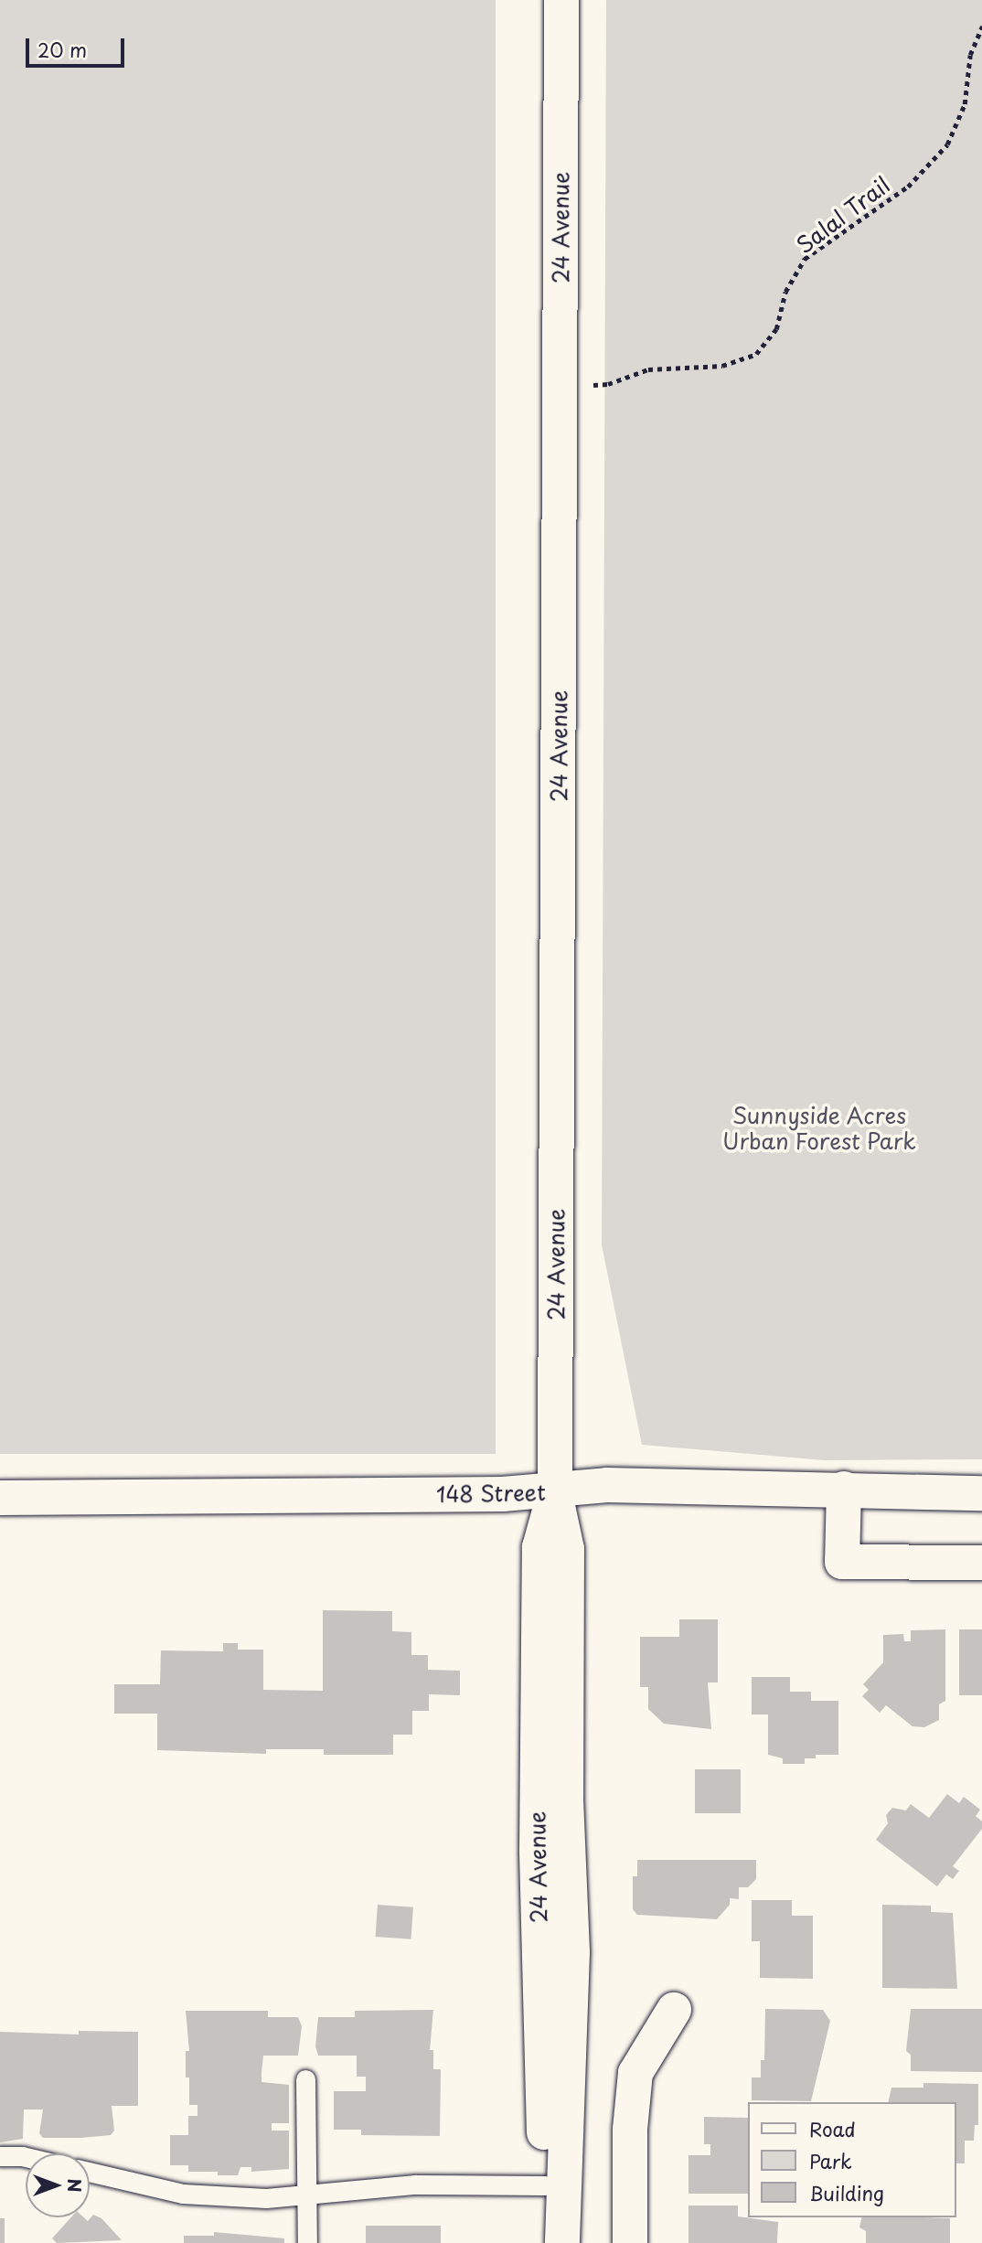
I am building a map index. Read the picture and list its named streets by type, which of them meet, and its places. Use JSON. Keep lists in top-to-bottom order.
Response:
{
  "streets": {
    "main road": ["24 Avenue", "148 Street"],
    "path": ["Salal Trail"]
  },
  "crossings": [
    ["Salal Trail", "24 Avenue"],
    ["24 Avenue", "148 Street"]
  ],
  "parks": ["Sunnyside Acres Urban Forest Park"],
  "legend": ["Road", "Park", "Building"],
  "scale_bar": "20 m",
  "north": "right"
}
